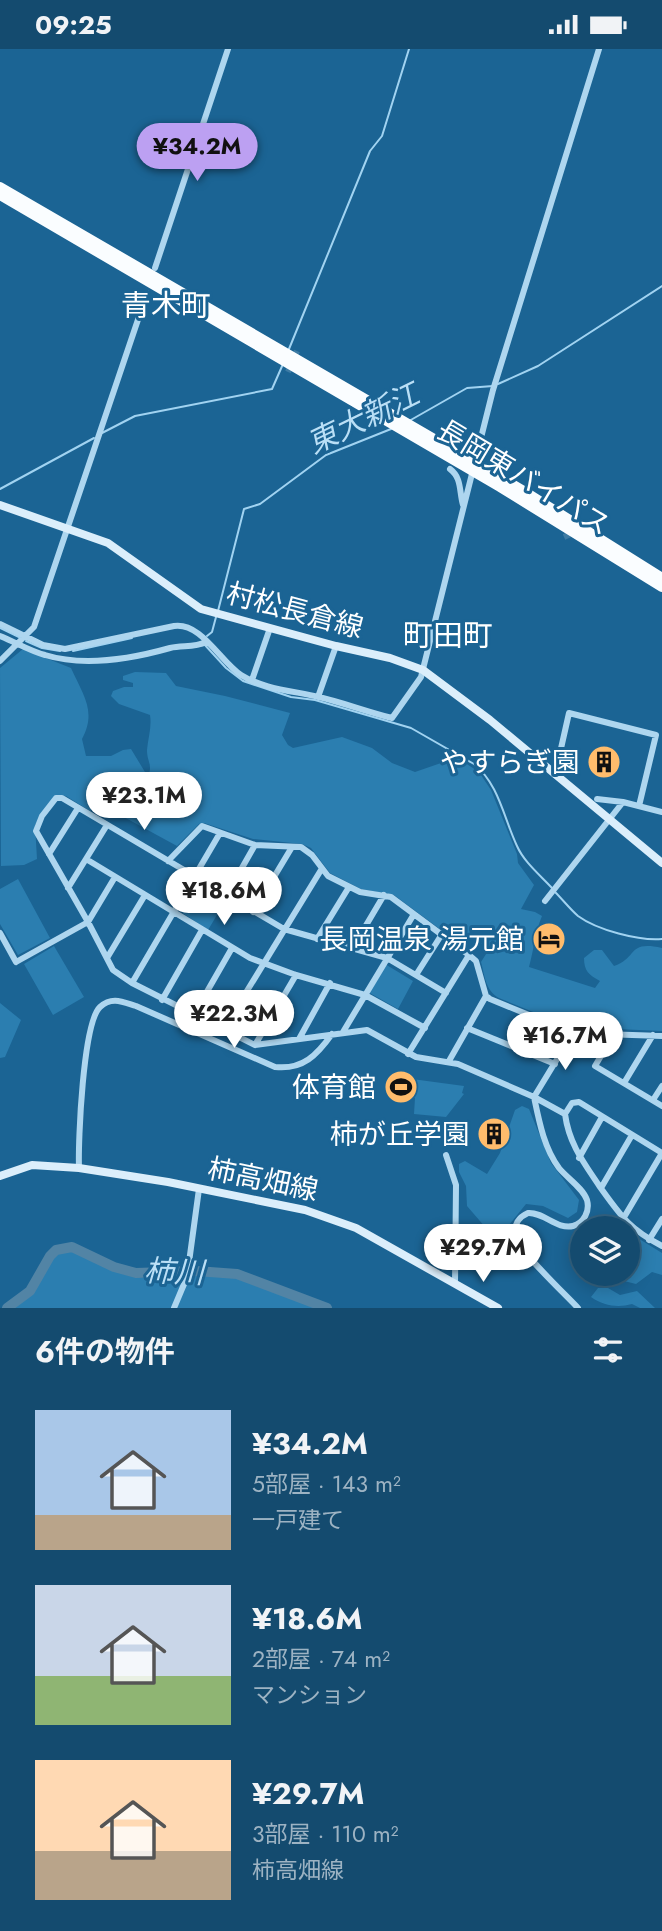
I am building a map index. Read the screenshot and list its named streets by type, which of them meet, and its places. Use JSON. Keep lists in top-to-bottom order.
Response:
{
  "streets": {
    "highway": ["長岡東バイパス"],
    "main road": ["村松長倉線", "柿高畑線"]
  },
  "districts": ["青木町", "町田町"],
  "water": ["東大新江", "柿川"],
  "places": {
    "building": ["やすらぎ園", "柿が丘学園"],
    "hotel": ["長岡温泉 湯元館"],
    "sports": ["体育館"]
  },
  "page": {
    "status": "09:25",
    "price": [
      "¥34.2M",
      "¥23.1M",
      "¥18.6M",
      "¥22.3M",
      "¥16.7M",
      "¥29.7M"
    ],
    "heading": "6件の物件",
    "list": [
      {
        "name": "¥34.2M",
        "note": "5部屋 · 143 m² · 一戸建て"
      },
      {
        "name": "¥18.6M",
        "note": "2部屋 · 74 m² · マンション"
      },
      {
        "name": "¥29.7M",
        "note": "3部屋 · 110 m² · 柿高畑線"
      }
    ]
  }
}
